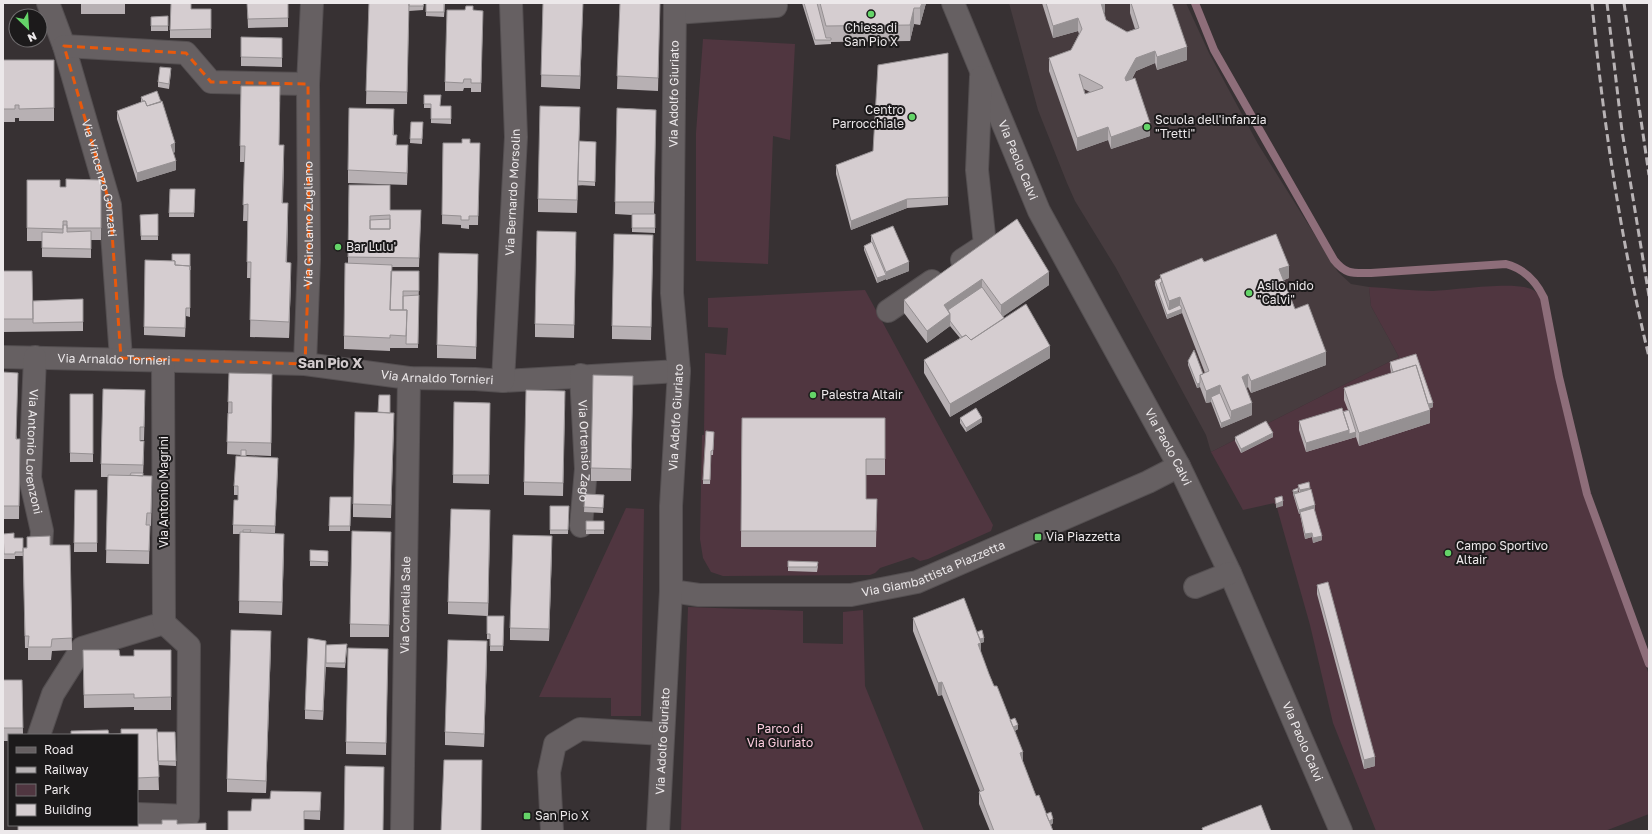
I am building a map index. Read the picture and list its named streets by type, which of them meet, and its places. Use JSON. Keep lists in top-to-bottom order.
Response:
{
  "streets": {
    "street": [
      "Via Adolfo Giuriato",
      "Via Paolo Calvi",
      "Via Vincenzo Gonzati",
      "Via Bernardo Morsolin",
      "Via Girolamo Zugliano",
      "Via Arnaldo Tornieri",
      "Via Ortensio Zago",
      "Via Antonio Lorenzoni",
      "Via Antonio Magrini",
      "Via Giambattista Piazzetta",
      "Via Cornelia Sale"
    ]
  },
  "crossings": [
    ["Via Adolfo Giuriato", "Via Arnaldo Tornieri"],
    ["Via Adolfo Giuriato", "Via Giambattista Piazzetta"],
    ["Via Paolo Calvi", "Via Giambattista Piazzetta"],
    ["Via Vincenzo Gonzati", "Via Arnaldo Tornieri"],
    ["Via Bernardo Morsolin", "Via Arnaldo Tornieri"],
    ["Via Girolamo Zugliano", "Via Arnaldo Tornieri"],
    ["Via Arnaldo Tornieri", "Via Ortensio Zago"],
    ["Via Arnaldo Tornieri", "Via Antonio Lorenzoni"],
    ["Via Arnaldo Tornieri", "Via Antonio Magrini"],
    ["Via Arnaldo Tornieri", "Via Cornelia Sale"]
  ],
  "districts": ["San Pio X"],
  "parks": ["Parco di Via Giuriato"],
  "places": {
    "other": [
      "Chiesa di San Pio X",
      "Centro Parrocchiale",
      "Scuola dell'infanzia \"Tretti\"",
      "Bar Lulu'",
      "Asilo nido \"Calvi\"",
      "Palestra Altair",
      "Campo Sportivo Altair"
    ],
    "transit": ["Via Piazzetta", "San Pio X"]
  },
  "legend": [
    "Road",
    "Railway",
    "Park",
    "Building"
  ],
  "north": "bottom right"
}
